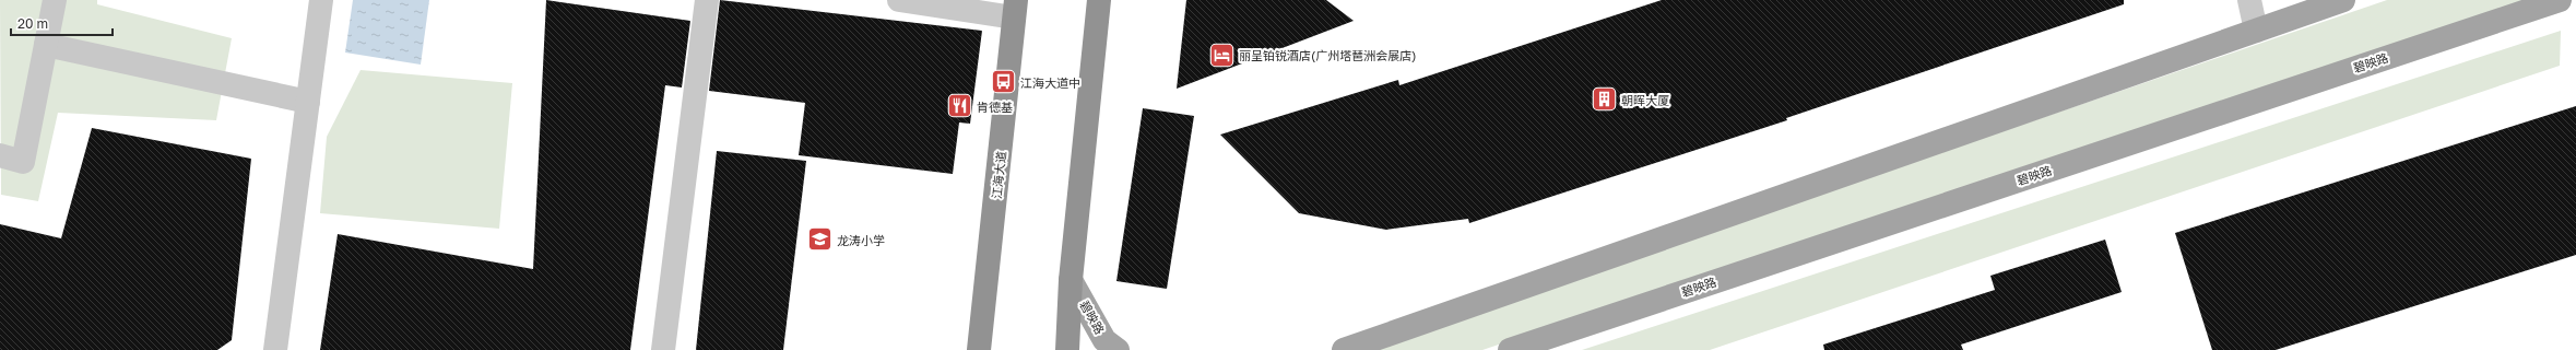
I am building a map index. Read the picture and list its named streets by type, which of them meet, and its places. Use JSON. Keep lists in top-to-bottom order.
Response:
{
  "streets": {
    "highway": ["江海大道"],
    "main road": ["碧映路"]
  },
  "places": {
    "hotel": ["丽呈铂锐酒店(广州塔琶洲会展店)"],
    "bus stop": ["江海大道中"],
    "building": ["朝晖大厦"],
    "restaurant": ["肯德基"],
    "school or university": ["龙涛小学"]
  },
  "scale_bar": "20 m"
}
